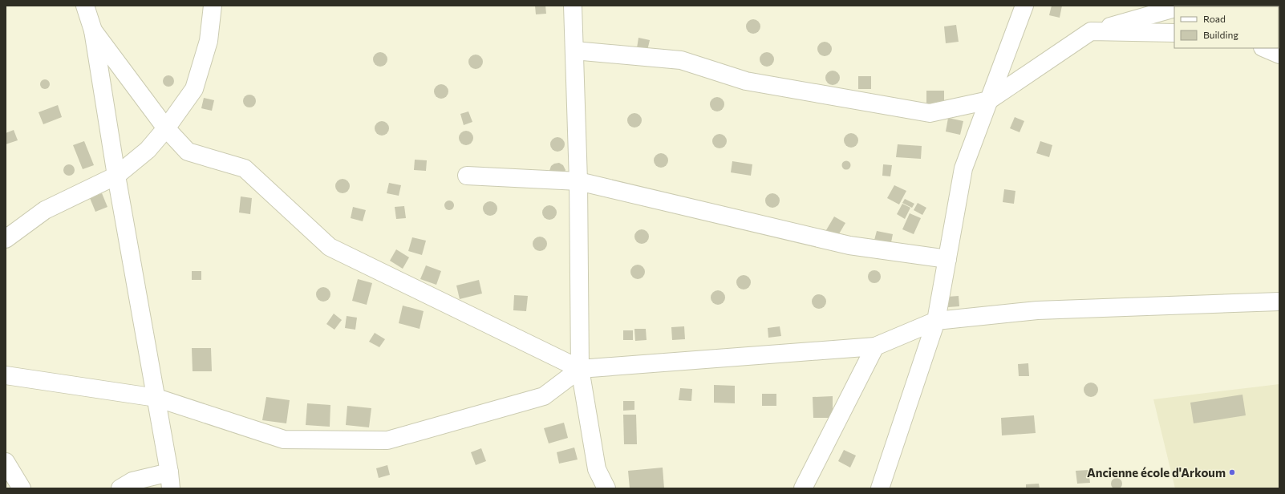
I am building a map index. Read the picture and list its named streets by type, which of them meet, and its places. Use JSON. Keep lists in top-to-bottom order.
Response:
{
  "places": ["Ancienne école d'Arkoum"],
  "legend": ["Road", "Building"]
}
